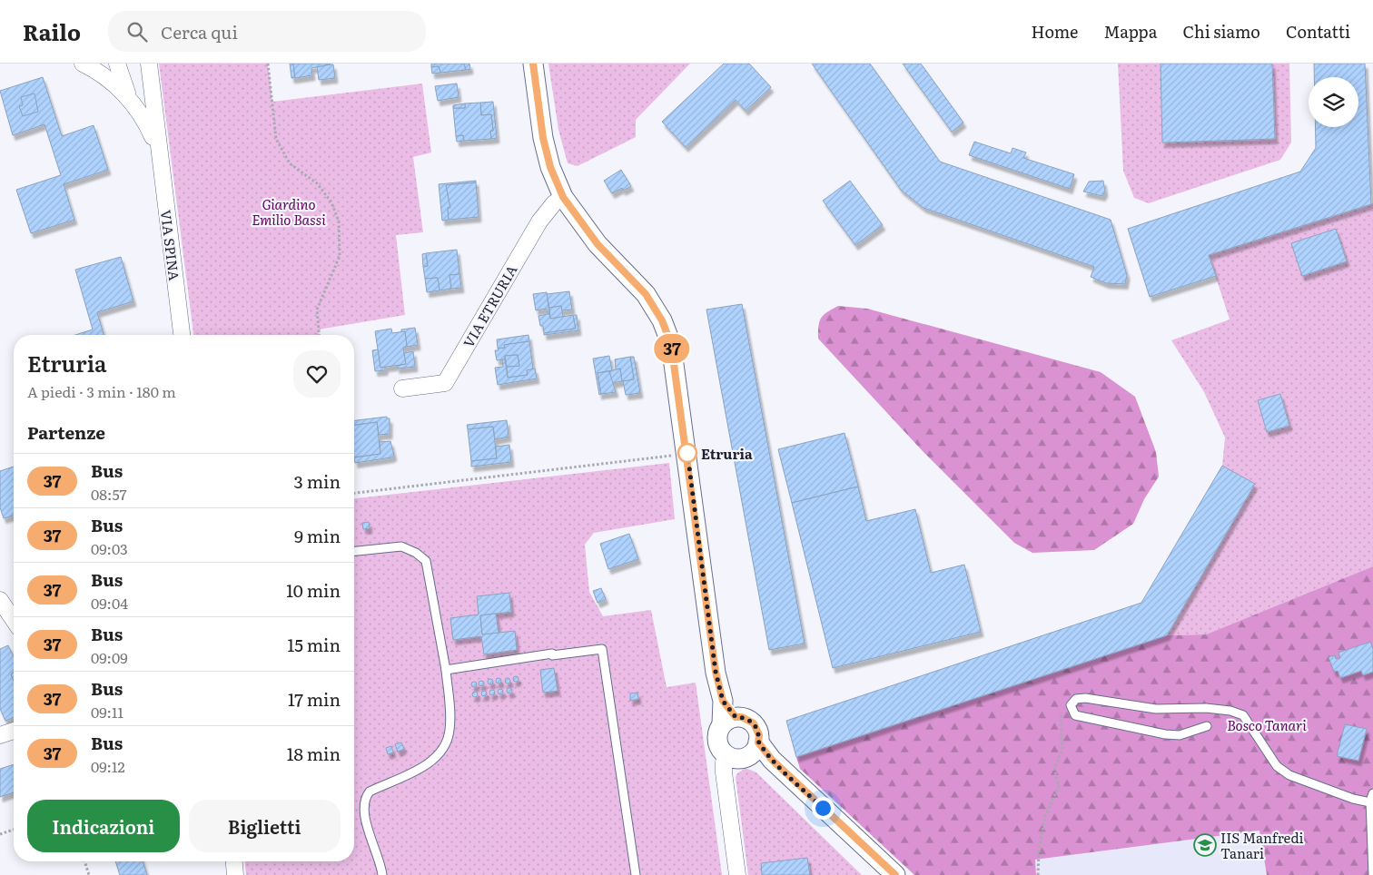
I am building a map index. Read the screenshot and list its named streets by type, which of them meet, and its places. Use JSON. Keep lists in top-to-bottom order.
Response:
{
  "streets": {
    "street": ["VIA SPINA", "VIA ETRURIA"]
  },
  "parks": ["Giardino Emilio Bassi", "Bosco Tanari"],
  "places": {
    "other": ["Etruria"],
    "school or university": ["IIS Manfredi Tanari"]
  },
  "lines": ["bus line 37"],
  "page": {
    "header": "Railo",
    "search": "Cerca qui",
    "nav": [
      "Home",
      "Mappa",
      "Chi siamo",
      "Contatti"
    ],
    "on_map": "37",
    "heading": [
      ["Etruria", "A piedi · 3 min · 180 m"],
      "Partenze"
    ],
    "list": [
      {
        "mark": "37",
        "name": "Bus",
        "note": "08:57",
        "value": "3 min"
      },
      {
        "mark": "37",
        "name": "Bus",
        "note": "09:03",
        "value": "9 min"
      },
      {
        "mark": "37",
        "name": "Bus",
        "note": "09:04",
        "value": "10 min"
      },
      {
        "mark": "37",
        "name": "Bus",
        "note": "09:09",
        "value": "15 min"
      },
      {
        "mark": "37",
        "name": "Bus",
        "note": "09:11",
        "value": "17 min"
      },
      {
        "mark": "37",
        "name": "Bus",
        "note": "09:12",
        "value": "18 min"
      }
    ],
    "buttons": ["Indicazioni", "Biglietti"]
  }
}
